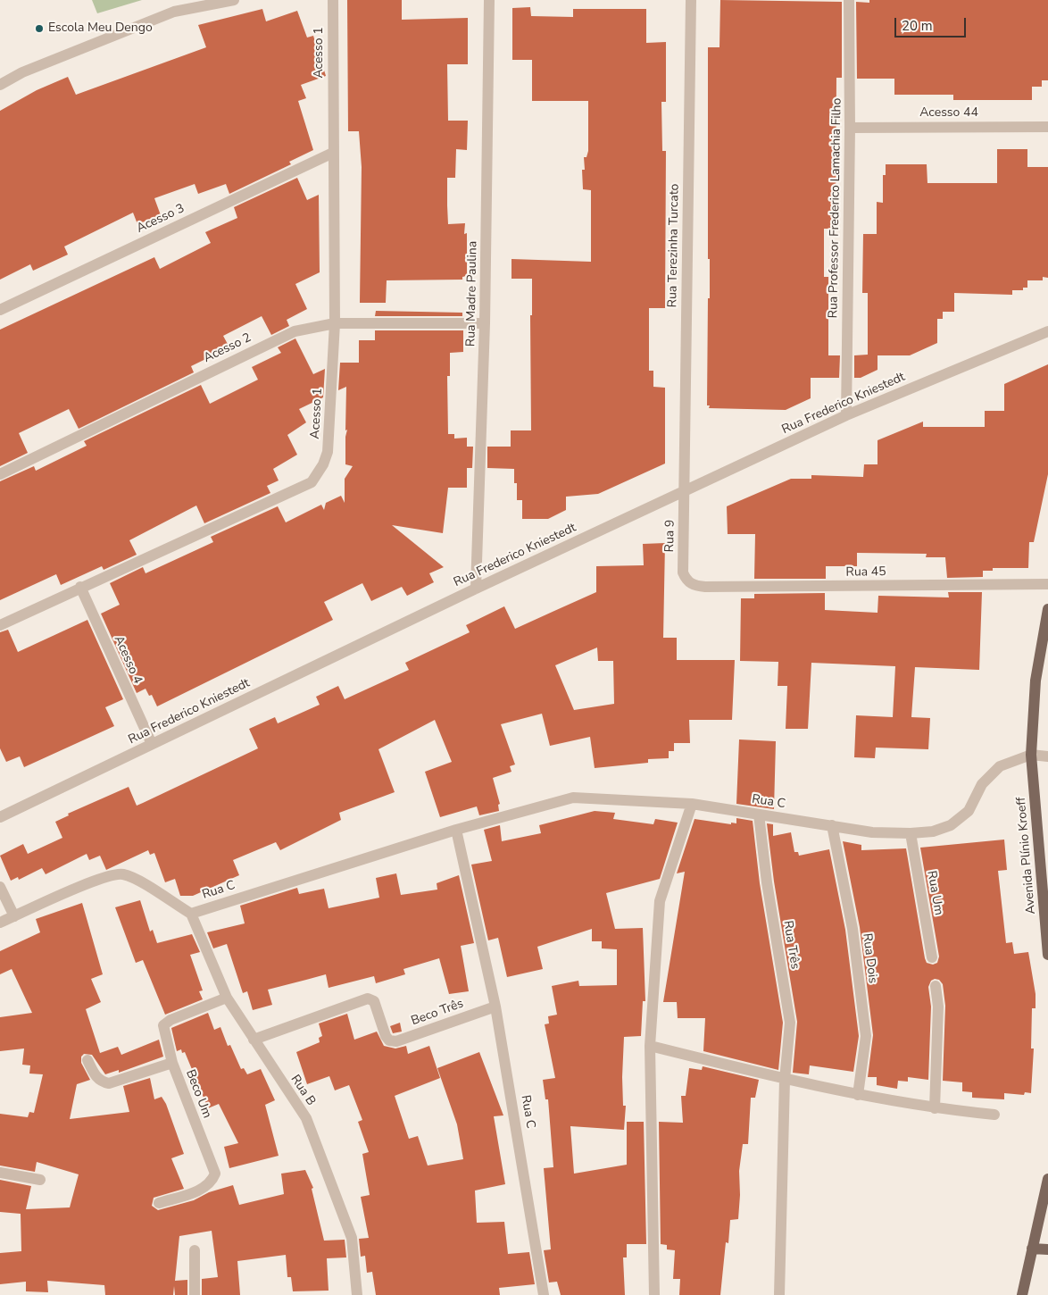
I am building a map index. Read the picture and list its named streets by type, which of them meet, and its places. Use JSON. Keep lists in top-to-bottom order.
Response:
{
  "streets": {
    "main road": ["Avenida Plínio Kroeff"],
    "street": [
      "Acesso 1",
      "Acesso 44",
      "Rua Professor Frederico Lamachia Filho",
      "Acesso 3",
      "Rua Terezinha Turcato",
      "Rua Madre Paulina",
      "Acesso 2",
      "Rua Frederico Kniestedt",
      "Rua 9",
      "Rua 45",
      "Acesso 4",
      "Rua C",
      "Rua Um",
      "Rua Três",
      "Rua Dois",
      "Beco Três",
      "Rua B",
      "Beco Um"
    ]
  },
  "crossings": [
    ["Acesso 1", "Acesso 3"],
    ["Acesso 1", "Acesso 2"],
    ["Acesso 1", "Acesso 4"],
    ["Acesso 44", "Rua Professor Frederico Lamachia Filho"],
    ["Rua Professor Frederico Lamachia Filho", "Rua Frederico Kniestedt"],
    ["Rua Terezinha Turcato", "Rua Frederico Kniestedt"],
    ["Rua Terezinha Turcato", "Rua 9"],
    ["Rua Madre Paulina", "Acesso 2"],
    ["Rua Madre Paulina", "Rua Frederico Kniestedt"],
    ["Rua Frederico Kniestedt", "Rua 9"],
    ["Rua Frederico Kniestedt", "Acesso 4"],
    ["Rua 9", "Rua 45"],
    ["Rua C", "Avenida Plínio Kroeff"],
    ["Rua C", "Rua Um"],
    ["Rua C", "Rua Três"],
    ["Rua C", "Rua Dois"],
    ["Rua C", "Beco Três"],
    ["Rua C", "Rua B"],
    ["Beco Três", "Rua B"],
    ["Rua B", "Beco Um"]
  ],
  "places": ["Escola Meu Dengo"],
  "scale_bar": "20 m"
}
